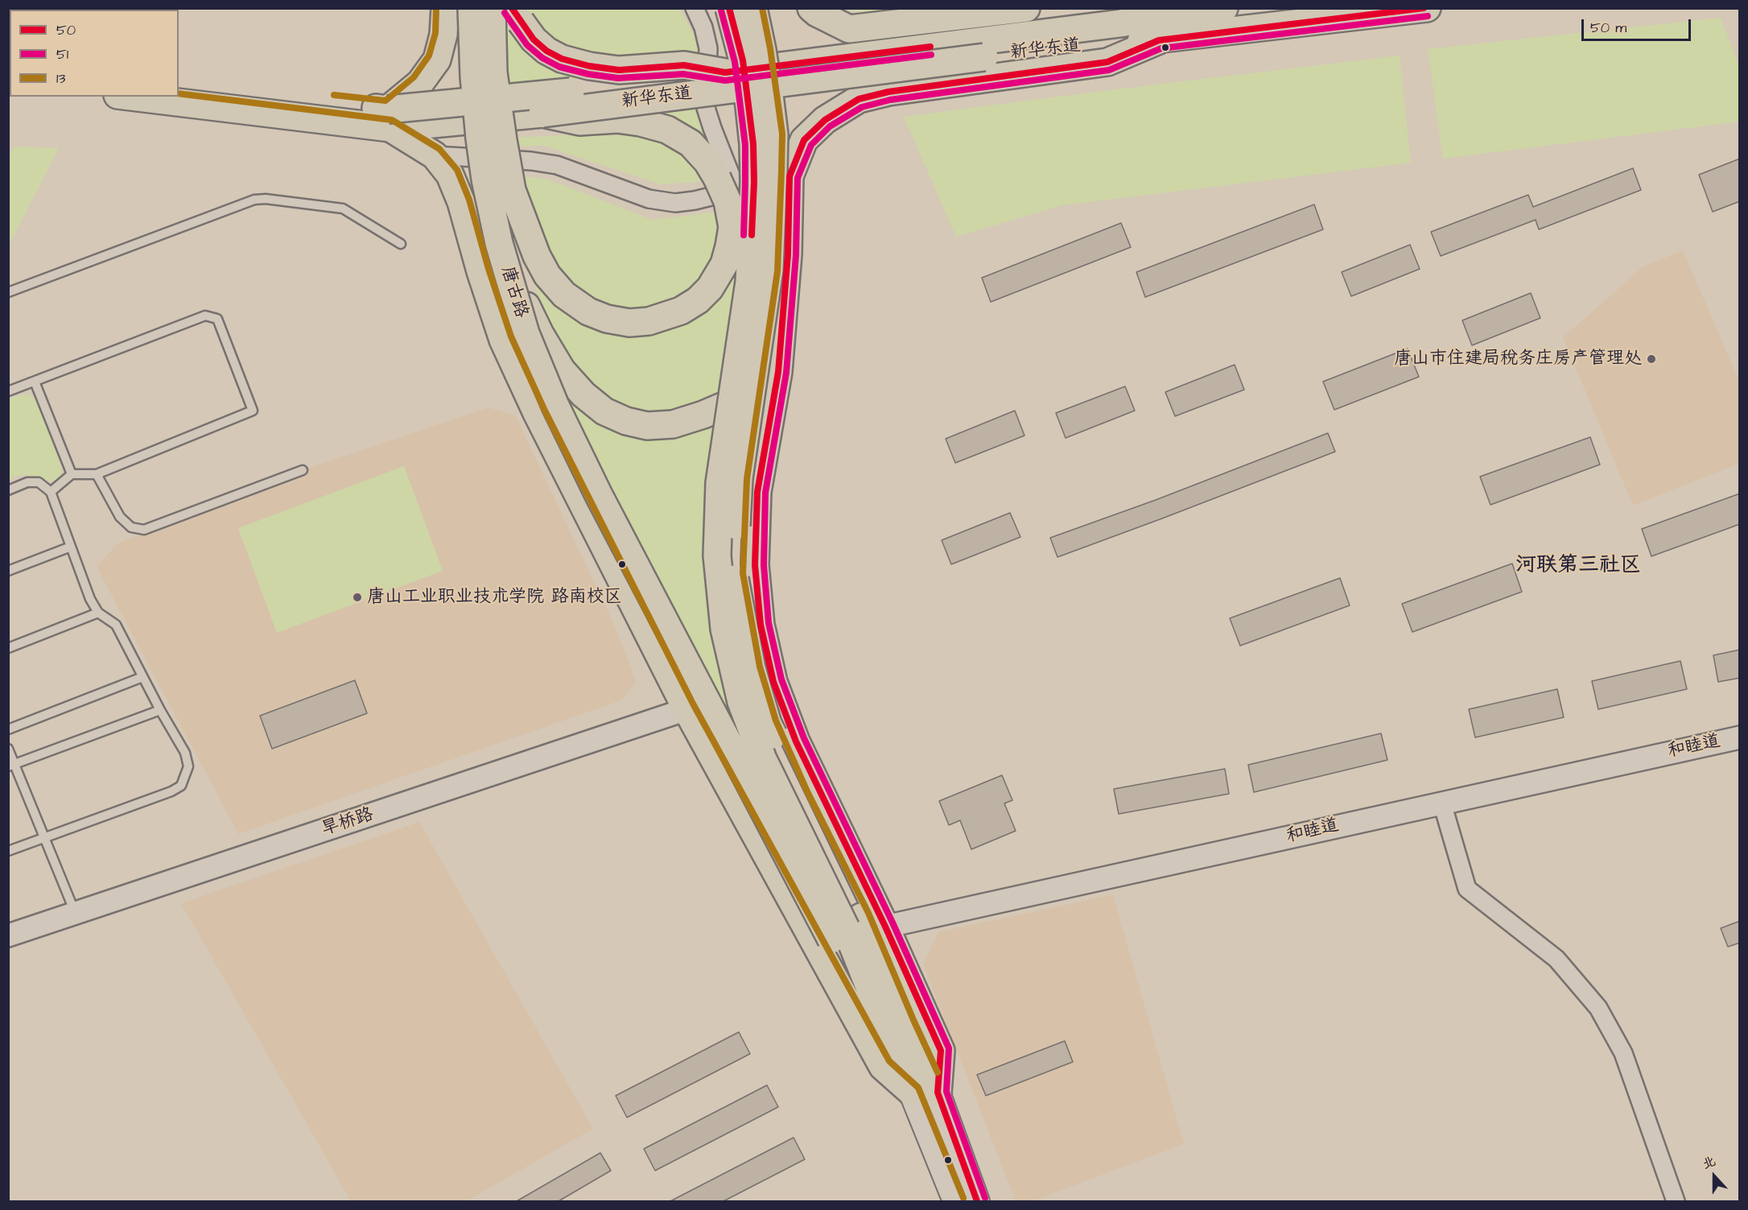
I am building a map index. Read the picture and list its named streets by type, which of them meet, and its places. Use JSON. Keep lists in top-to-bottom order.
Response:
{
  "streets": {
    "main road": ["新华东道", "唐古路"],
    "street": ["和睦道", "旱桥路"]
  },
  "districts": ["河联第三社区"],
  "places": ["唐山市住建局税务庄房产管理处", "唐山工业职业技术学院 路南校区"],
  "lines": ["transit line 50", "transit line 13", "transit line 51"],
  "legend": ["50", "51", "13"],
  "scale_bar": "50 m",
  "north": "top"
}
